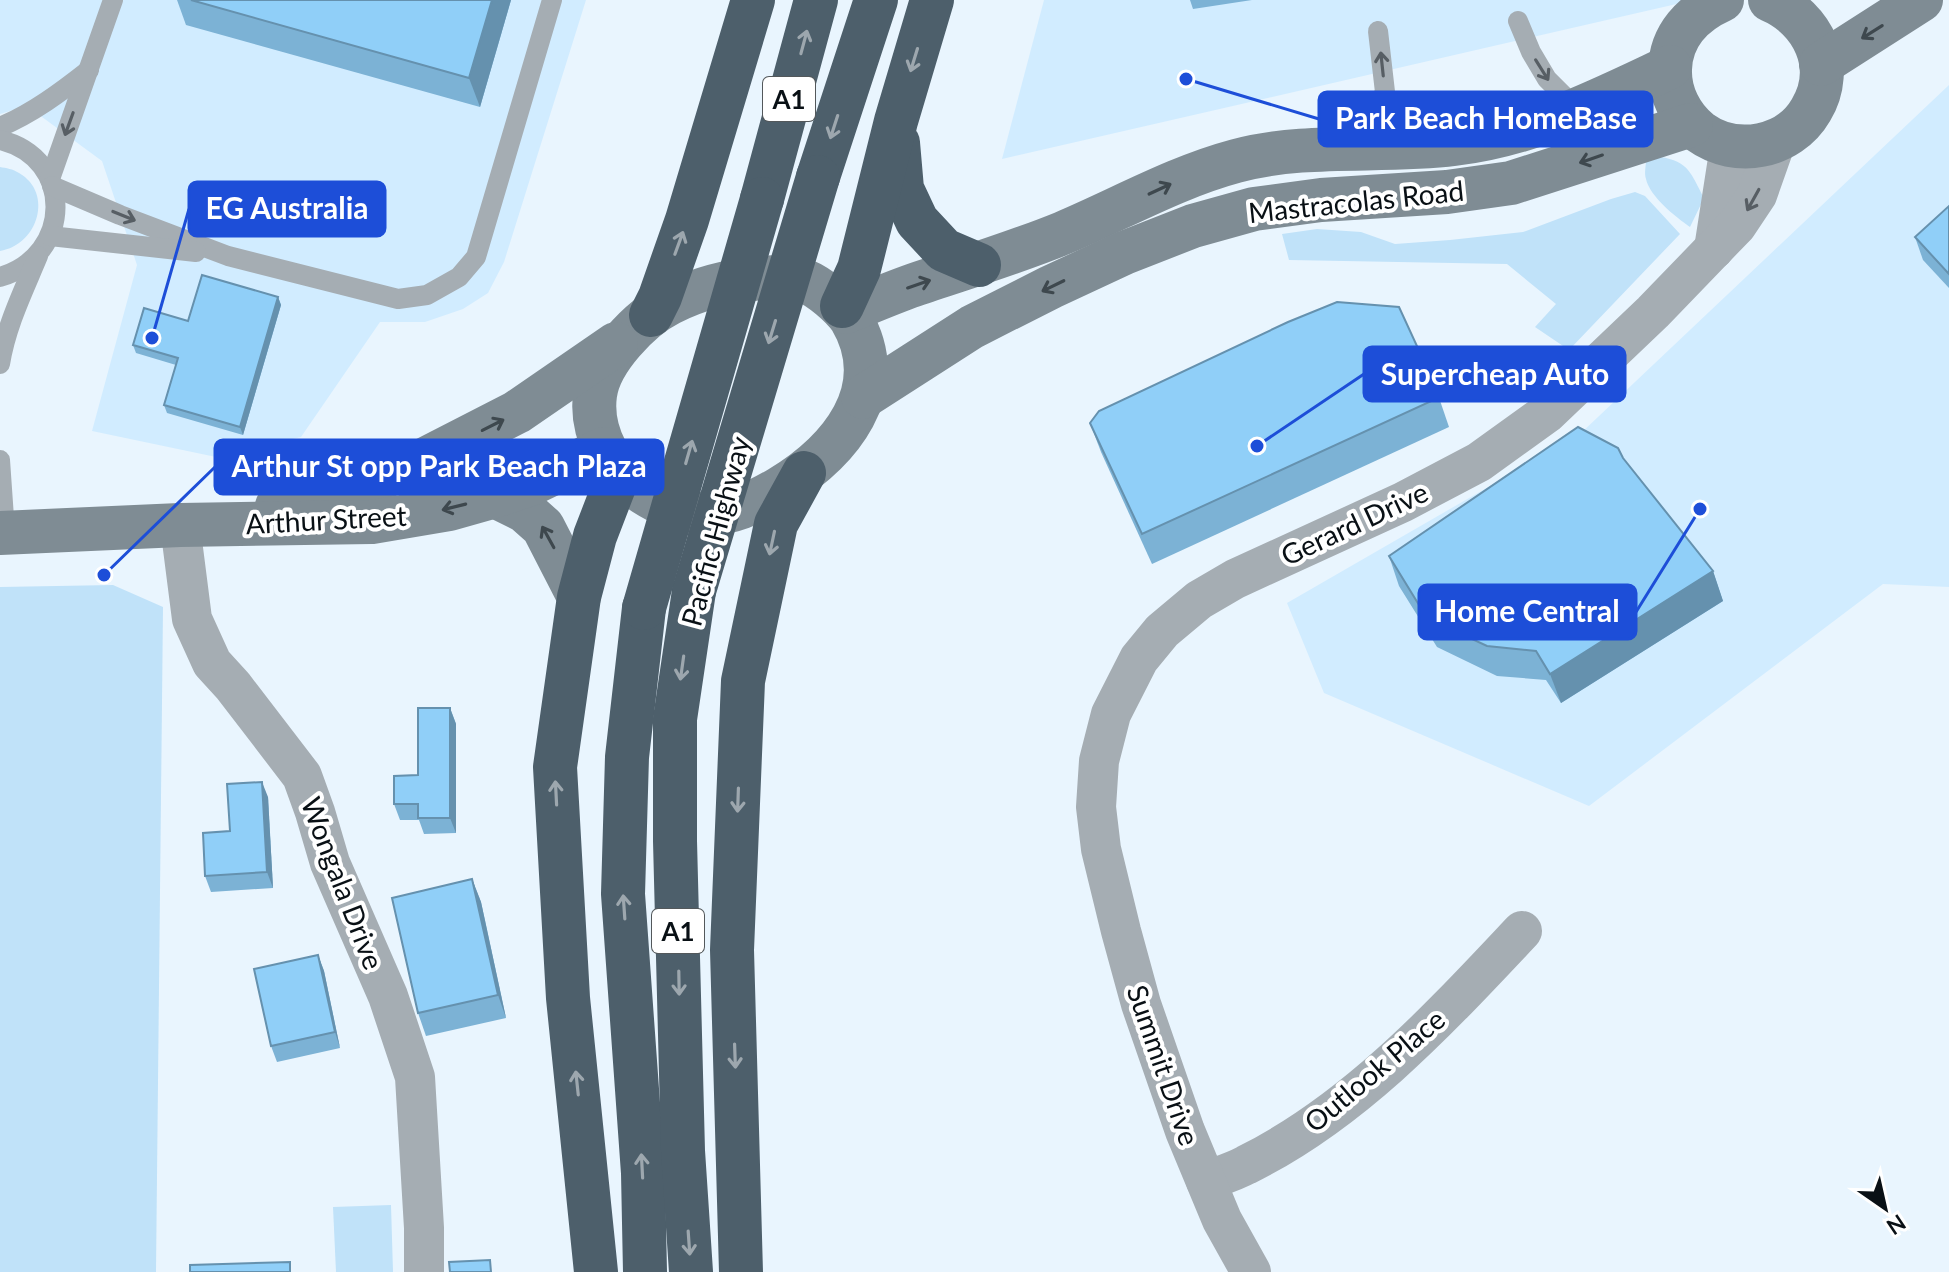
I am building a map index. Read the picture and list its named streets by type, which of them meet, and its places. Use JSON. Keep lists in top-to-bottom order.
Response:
{
  "streets": {
    "highway": ["A1", "Pacific Highway"],
    "street": [
      "Mastracolas Road",
      "Arthur Street",
      "Gerard Drive",
      "Wongala Drive",
      "Summit Drive",
      "Outlook Place"
    ]
  },
  "crossings": [
    ["Mastracolas Road", "Arthur Street"],
    ["Arthur Street", "Wongala Drive"],
    ["Gerard Drive", "Summit Drive"],
    ["Summit Drive", "Outlook Place"]
  ],
  "places": [
    "Park Beach HomeBase",
    "EG Australia",
    "Supercheap Auto",
    "Home Central",
    "Arthur St opp Park Beach Plaza"
  ],
  "north": "bottom right"
}
